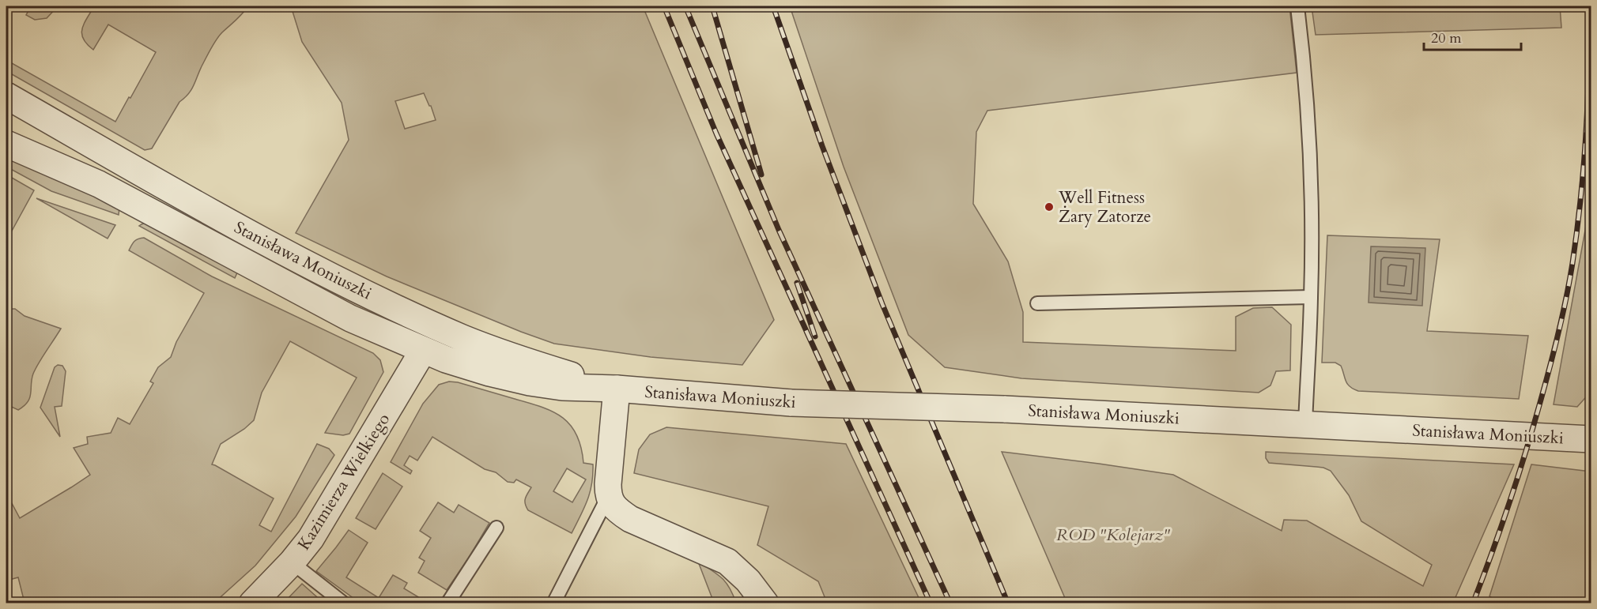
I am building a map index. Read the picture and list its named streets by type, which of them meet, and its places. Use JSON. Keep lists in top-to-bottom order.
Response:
{
  "streets": {
    "street": ["Stanisława Moniuszki", "Kazimierza Wielkiego"]
  },
  "crossings": [
    ["Stanisława Moniuszki", "Kazimierza Wielkiego"]
  ],
  "parks": ["ROD \"Kolejarz\""],
  "places": ["Well Fitness Żary Zatorze"],
  "scale_bar": "20 m"
}
